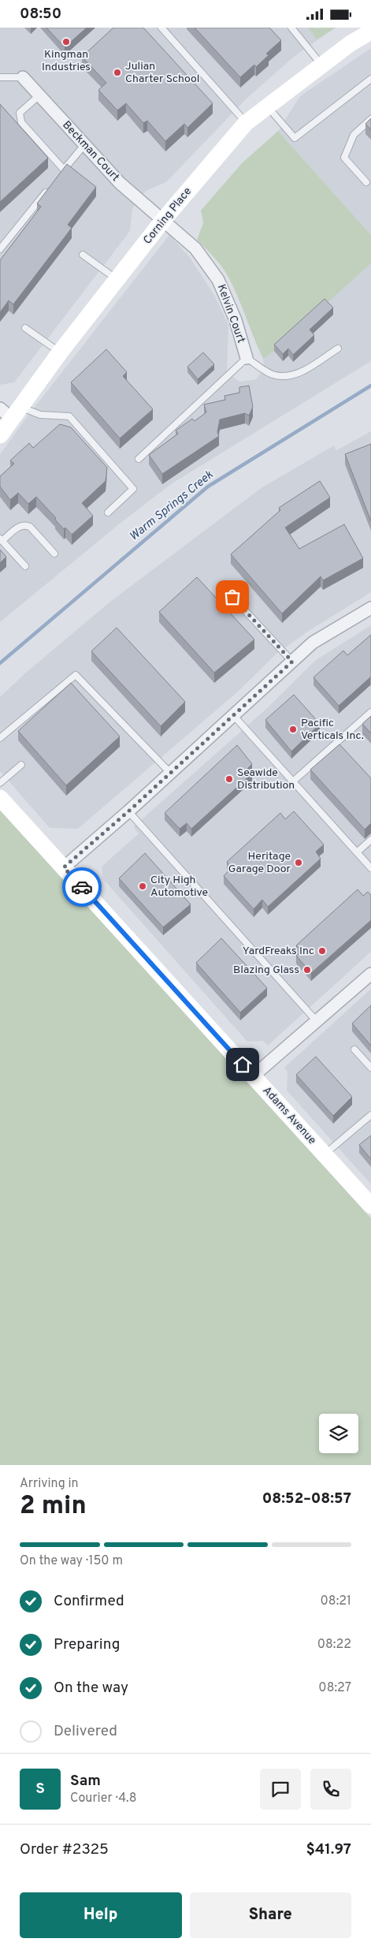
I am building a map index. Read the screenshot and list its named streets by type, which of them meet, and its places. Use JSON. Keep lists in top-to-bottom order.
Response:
{
  "streets": {
    "street": [
      "Beckman Court",
      "Corning Place",
      "Kelvin Court",
      "Adams Avenue"
    ]
  },
  "crossings": [
    ["Beckman Court", "Corning Place"],
    ["Beckman Court", "Kelvin Court"],
    ["Corning Place", "Kelvin Court"]
  ],
  "water": ["Warm Springs Creek"],
  "places": [
    "Kingman Industries",
    "Julian Charter School",
    "Pacific Verticals Inc.",
    "Seawide Distribution",
    "Heritage Garage Door",
    "City High Automotive",
    "YardFreaks Inc",
    "Blazing Glass"
  ],
  "page": {
    "status": "08:50",
    "heading": ["2 min", "Arriving in", "08:52–08:57"],
    "panel": [
      "Sam",
      "Courier · 4.8",
      "Order #2325",
      "$41.97"
    ],
    "bar": "On the way · 150 m",
    "list": [
      ["Confirmed", "08:21"],
      ["Preparing", "08:22"],
      ["On the way", "08:27"],
      "Delivered"
    ],
    "round": "S",
    "buttons": ["Help", "Share"]
  }
}
